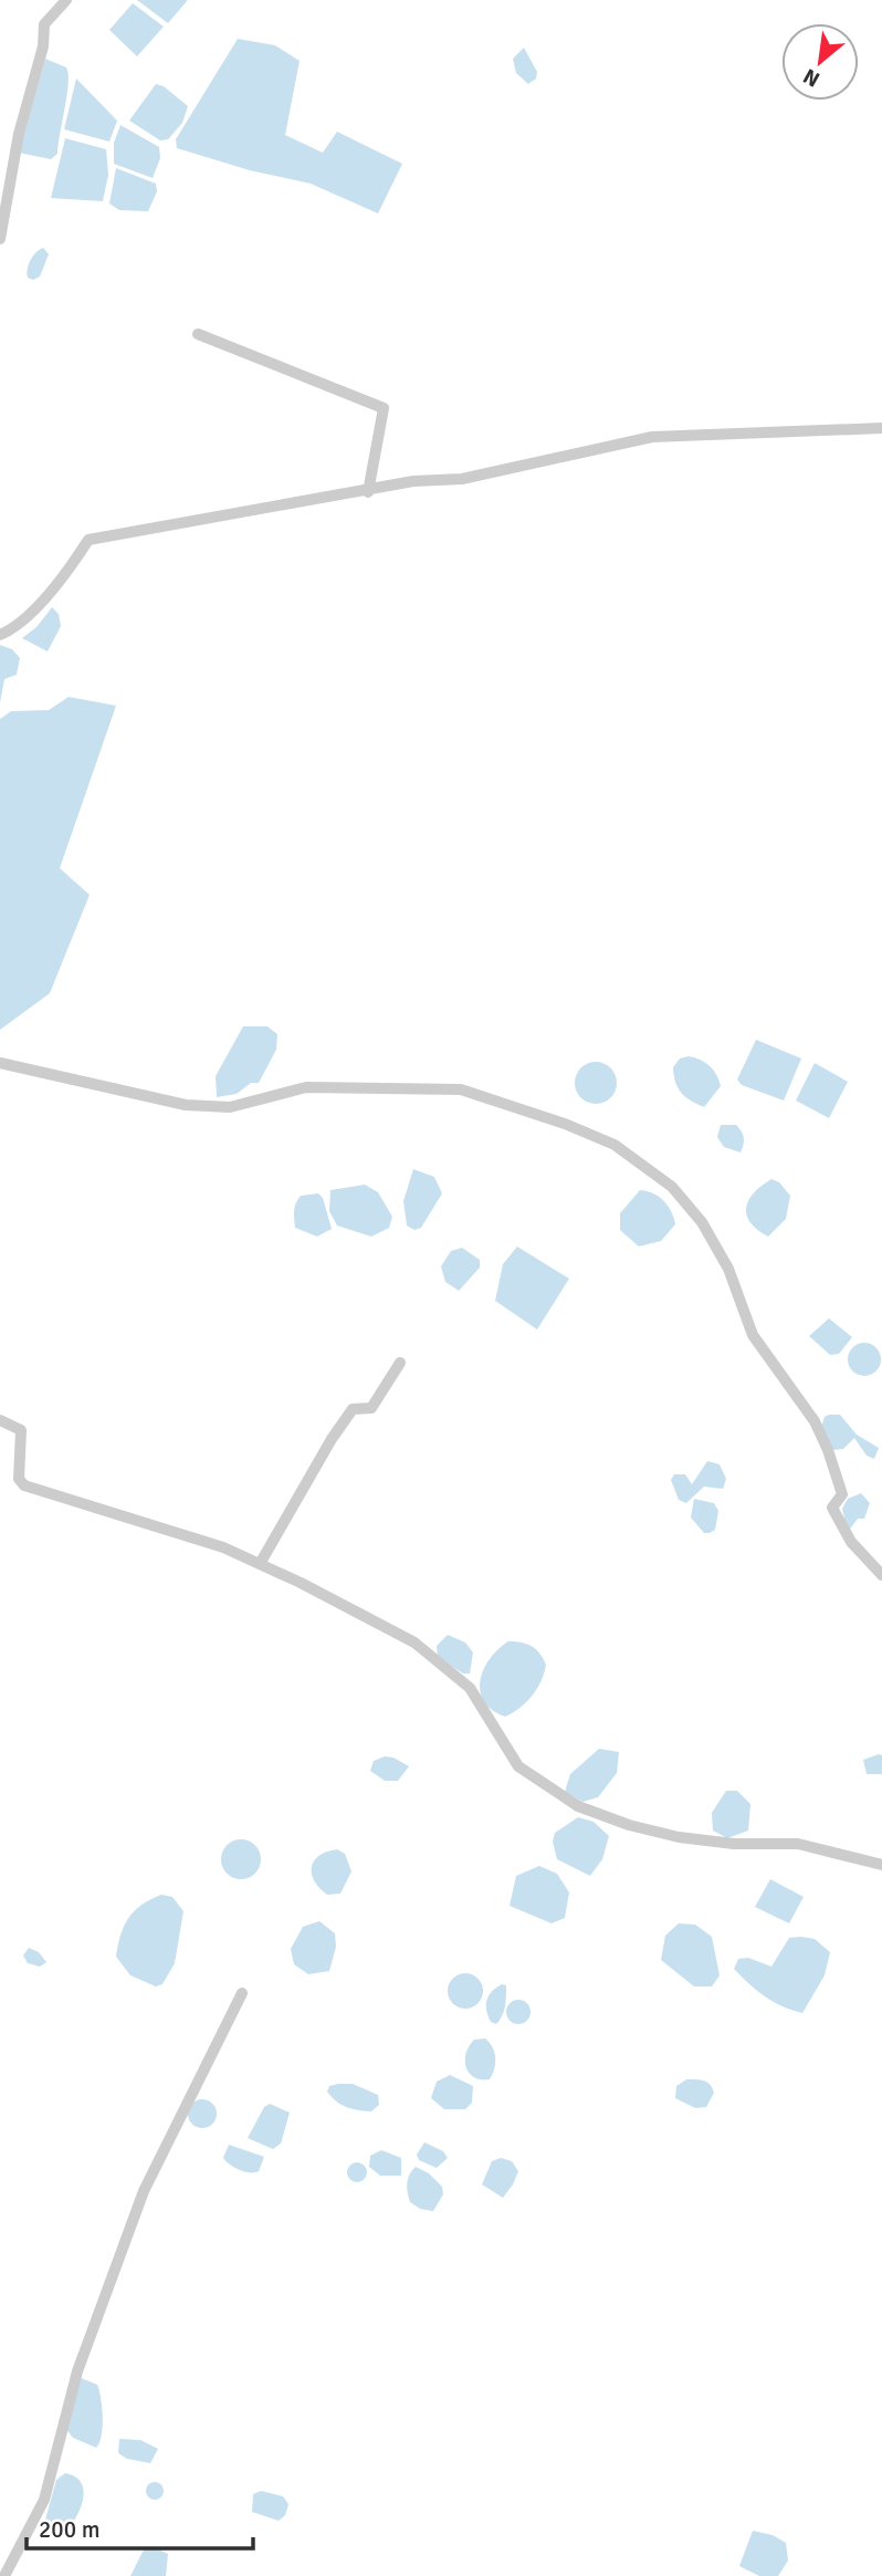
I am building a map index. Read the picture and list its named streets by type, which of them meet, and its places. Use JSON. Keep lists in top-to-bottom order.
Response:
{
  "scale_bar": "200 m",
  "north": "bottom left"
}
